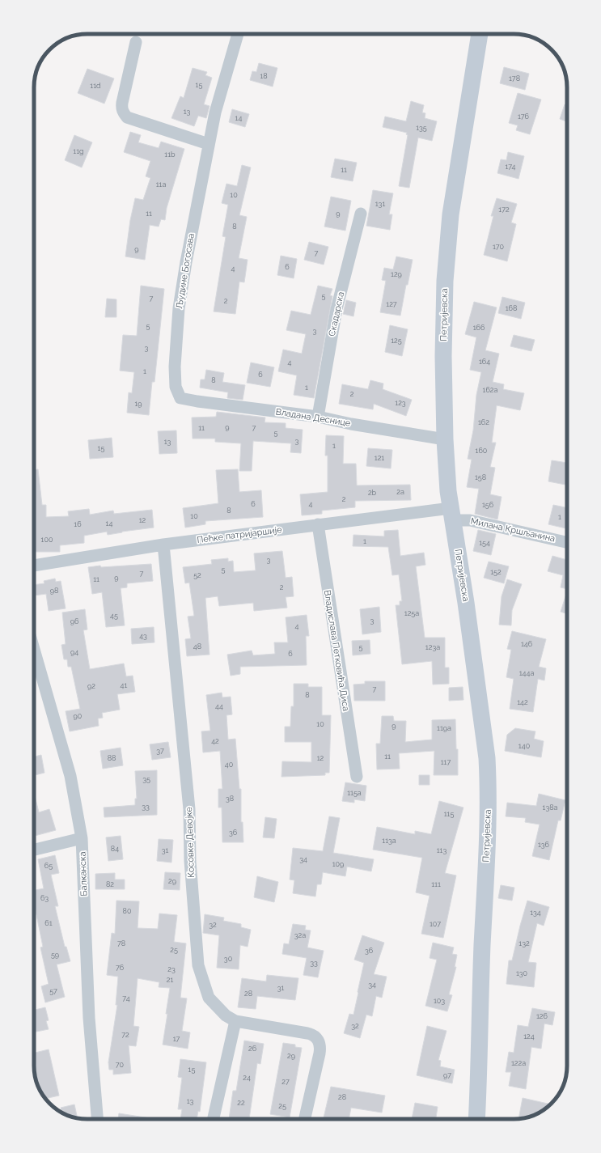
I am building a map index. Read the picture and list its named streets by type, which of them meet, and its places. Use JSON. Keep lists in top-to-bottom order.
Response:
{
  "streets": {
    "main road": ["Петријевска"],
    "street": [
      "Људине Богосава",
      "Скадарска",
      "Владана Деснице",
      "Милана Кршљанина",
      "Пећке патријаршије",
      "Владислава Петковића Диса",
      "Косовке Девојке",
      "Балканска"
    ]
  },
  "crossings": [
    ["Људине Богосава", "Владана Деснице"],
    ["Скадарска", "Владана Деснице"],
    ["Петријевска", "Владана Деснице"],
    ["Петријевска", "Милана Кршљанина"],
    ["Петријевска", "Пећке патријаршије"],
    ["Милана Кршљанина", "Пећке патријаршије"],
    ["Пећке патријаршије", "Владислава Петковића Диса"],
    ["Пећке патријаршије", "Косовке Девојке"]
  ],
  "house_numbers": [
    "18",
    "178",
    "15",
    "11d",
    "13",
    "176",
    "14",
    "135",
    "11g",
    "11b",
    "174",
    "11",
    "11a",
    "10",
    "131",
    "172",
    "11",
    "9",
    "8",
    "170",
    "9",
    "7",
    "6",
    "4",
    "129",
    "5",
    "7",
    "2",
    "127",
    "168",
    "5",
    "166",
    "3",
    "125",
    "3",
    "164",
    "4",
    "1",
    "6",
    "8",
    "1",
    "162a",
    "2",
    "123",
    "19",
    "162",
    "9",
    "11",
    "7",
    "5",
    "3",
    "13",
    "1",
    "15",
    "160",
    "121",
    "158",
    "2a",
    "2b",
    "2",
    "6",
    "4",
    "156",
    "8",
    "10",
    "1",
    "12",
    "14",
    "16",
    "100",
    "1",
    "154",
    "3",
    "5",
    "152",
    "7",
    "52",
    "9",
    "11",
    "2",
    "98",
    "125a",
    "45",
    "3",
    "96",
    "4",
    "43",
    "146",
    "48",
    "5",
    "123a",
    "94",
    "6",
    "144a",
    "41",
    "92",
    "7",
    "8",
    "142",
    "44",
    "90",
    "10",
    "9",
    "119a",
    "42",
    "140",
    "37",
    "11",
    "88",
    "12",
    "117",
    "40",
    "35",
    "115a",
    "38",
    "33",
    "138a",
    "115",
    "36",
    "113a",
    "136",
    "84",
    "31",
    "113",
    "34",
    "109",
    "65",
    "29",
    "82",
    "111",
    "63",
    "80",
    "134",
    "61",
    "107",
    "32",
    "32a",
    "78",
    "132",
    "25",
    "36",
    "59",
    "30",
    "33",
    "76",
    "23",
    "130",
    "21",
    "34",
    "31",
    "57",
    "28",
    "74",
    "103",
    "126",
    "32",
    "72",
    "124",
    "17",
    "26",
    "29",
    "122a",
    "70",
    "15",
    "97",
    "24",
    "27",
    "28",
    "13",
    "22",
    "25"
  ]
}
